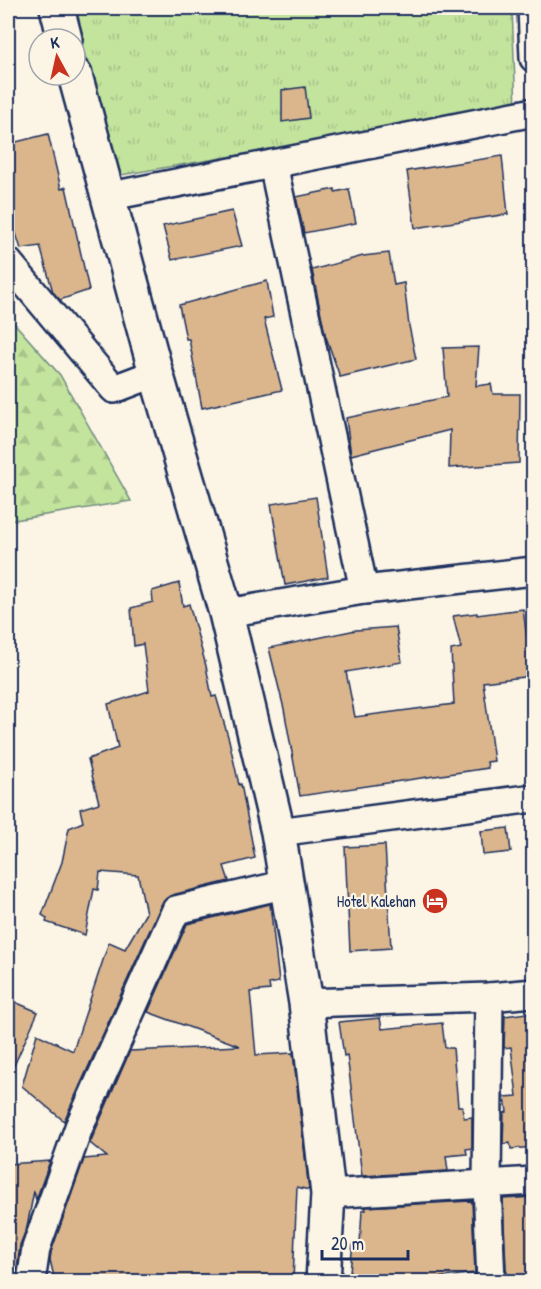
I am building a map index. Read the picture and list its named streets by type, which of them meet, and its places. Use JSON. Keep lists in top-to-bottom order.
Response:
{
  "places": {
    "hotel": ["Hotel Kalehan"]
  },
  "scale_bar": "20 m",
  "north": "top"
}
